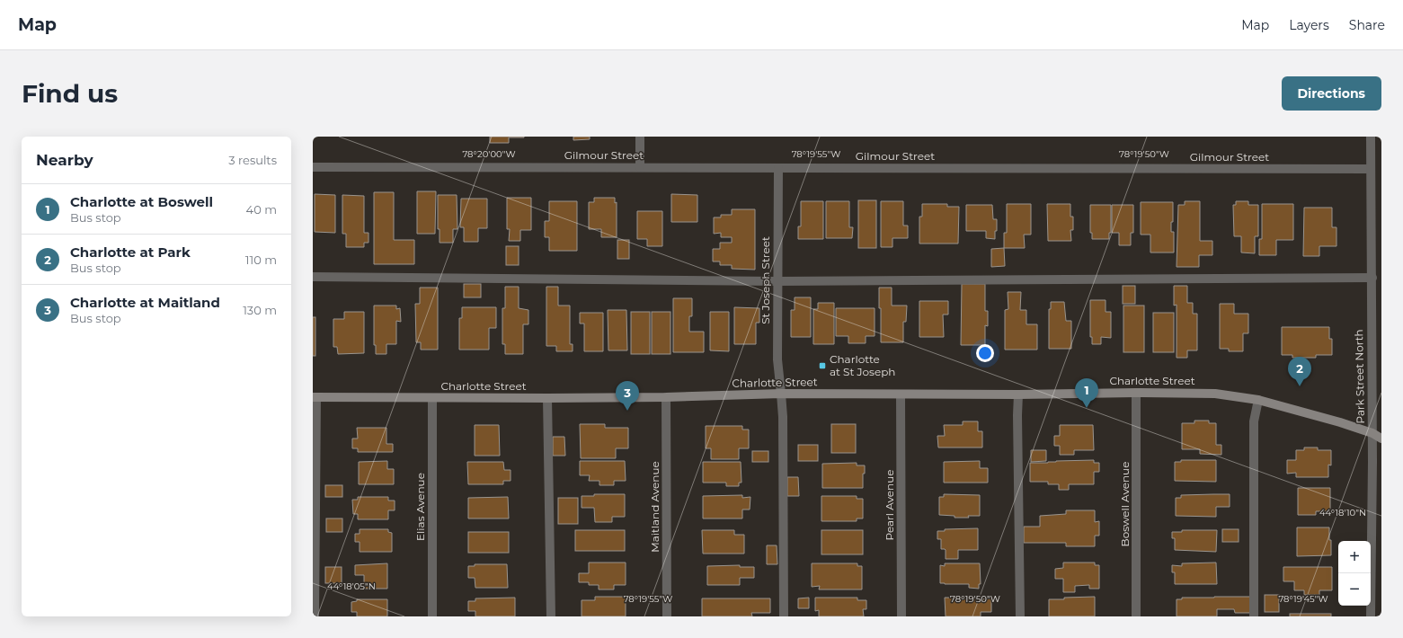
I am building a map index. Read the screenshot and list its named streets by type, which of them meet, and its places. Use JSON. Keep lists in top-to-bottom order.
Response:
{
  "streets": {
    "main road": ["Charlotte Street"],
    "street": [
      "Gilmour Street",
      "St Joseph Street",
      "Park Street North",
      "Boswell Avenue",
      "Pearl Avenue",
      "Elias Avenue",
      "Maitland Avenue"
    ]
  },
  "crossings": [
    ["Gilmour Street", "St Joseph Street"],
    ["Gilmour Street", "Park Street North"],
    ["St Joseph Street", "Charlotte Street"],
    ["Park Street North", "Charlotte Street"],
    ["Charlotte Street", "Boswell Avenue"],
    ["Charlotte Street", "Pearl Avenue"],
    ["Charlotte Street", "Elias Avenue"],
    ["Charlotte Street", "Maitland Avenue"]
  ],
  "places": {
    "transit": ["Charlotte at St Joseph"]
  },
  "page": {
    "header": "Map",
    "nav": ["Map", "Layers", "Share"],
    "buttons": "Directions",
    "title": "Find us",
    "heading": ["Nearby", "3 results"],
    "list": [
      {
        "mark": "1",
        "name": "Charlotte at Boswell",
        "note": "Bus stop",
        "value": "40 m"
      },
      {
        "mark": "2",
        "name": "Charlotte at Park",
        "note": "Bus stop",
        "value": "110 m"
      },
      {
        "mark": "3",
        "name": "Charlotte at Maitland",
        "note": "Bus stop",
        "value": "130 m"
      }
    ],
    "pins": ["2", "1", "3"],
    "map_buttons": ["+", "−"]
  },
  "coordinates": [
    "78°20'00\"W",
    "78°19'55\"W",
    "78°19'50\"W",
    "44°18'10\"N",
    "44°18'05\"N",
    "78°19'45\"W"
  ]
}
